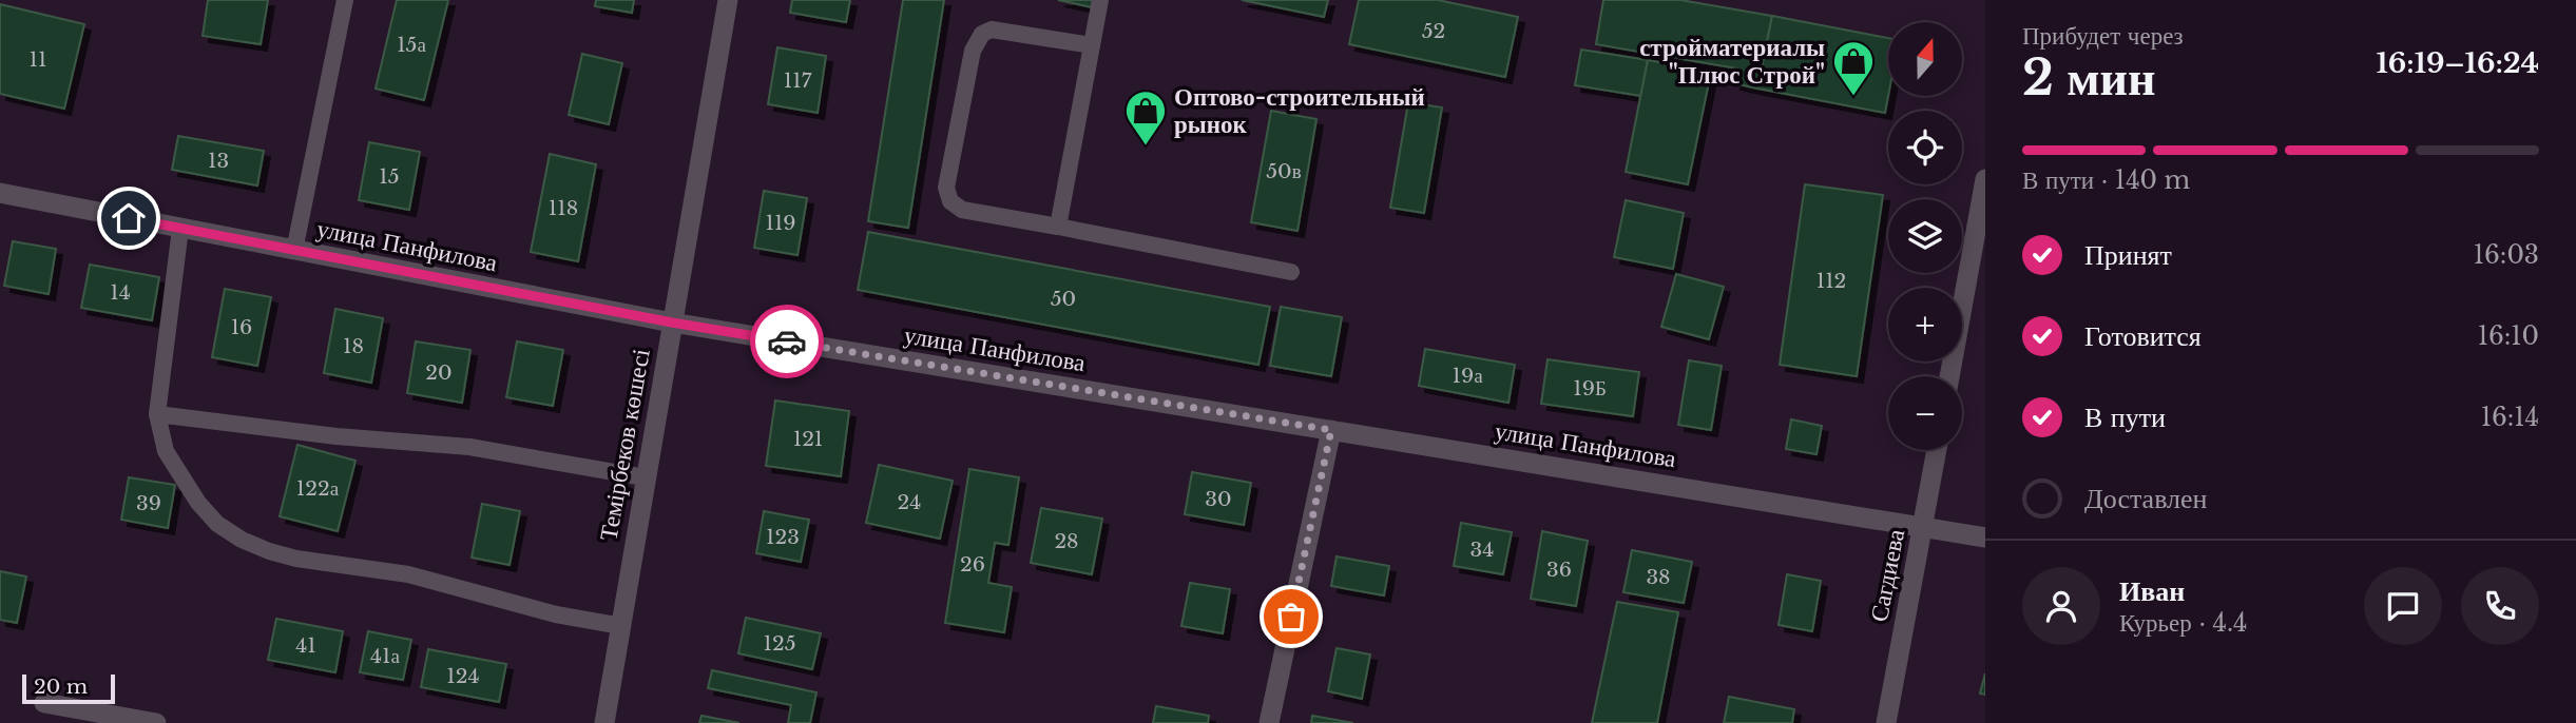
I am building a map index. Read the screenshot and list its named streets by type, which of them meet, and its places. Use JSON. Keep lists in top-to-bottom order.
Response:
{
  "streets": {
    "street": ["улица Панфилова", "Темірбеков көшесі", "Сагдиева"]
  },
  "crossings": [
    ["улица Панфилова", "Темірбеков көшесі"],
    ["улица Панфилова", "Сагдиева"]
  ],
  "places": {
    "shop": ["стройматериалы \"Плюс Строй\"", "Оптово-строительный рынок"]
  },
  "house_numbers": [
    "52",
    "15а",
    "11",
    "117",
    "13",
    "50в",
    "15",
    "118",
    "119",
    "112",
    "14",
    "50",
    "16",
    "18",
    "20",
    "19а",
    "19Б",
    "121",
    "122а",
    "30",
    "24",
    "39",
    "123",
    "28",
    "34",
    "26",
    "36",
    "38",
    "125",
    "41",
    "41а",
    "124"
  ],
  "scale_bar": "20 m",
  "north": "top",
  "page": {
    "heading": ["2 мин", "Прибудет через", "16:19–16:24"],
    "panel": ["Иван", "Курьер · 4.4"],
    "map_buttons": ["+", "−"],
    "bar": "В пути · 140 m",
    "list": [
      ["Принят", "16:03"],
      ["Готовится", "16:10"],
      ["В пути", "16:14"],
      "Доставлен"
    ],
    "scale": "20 m"
  }
}
